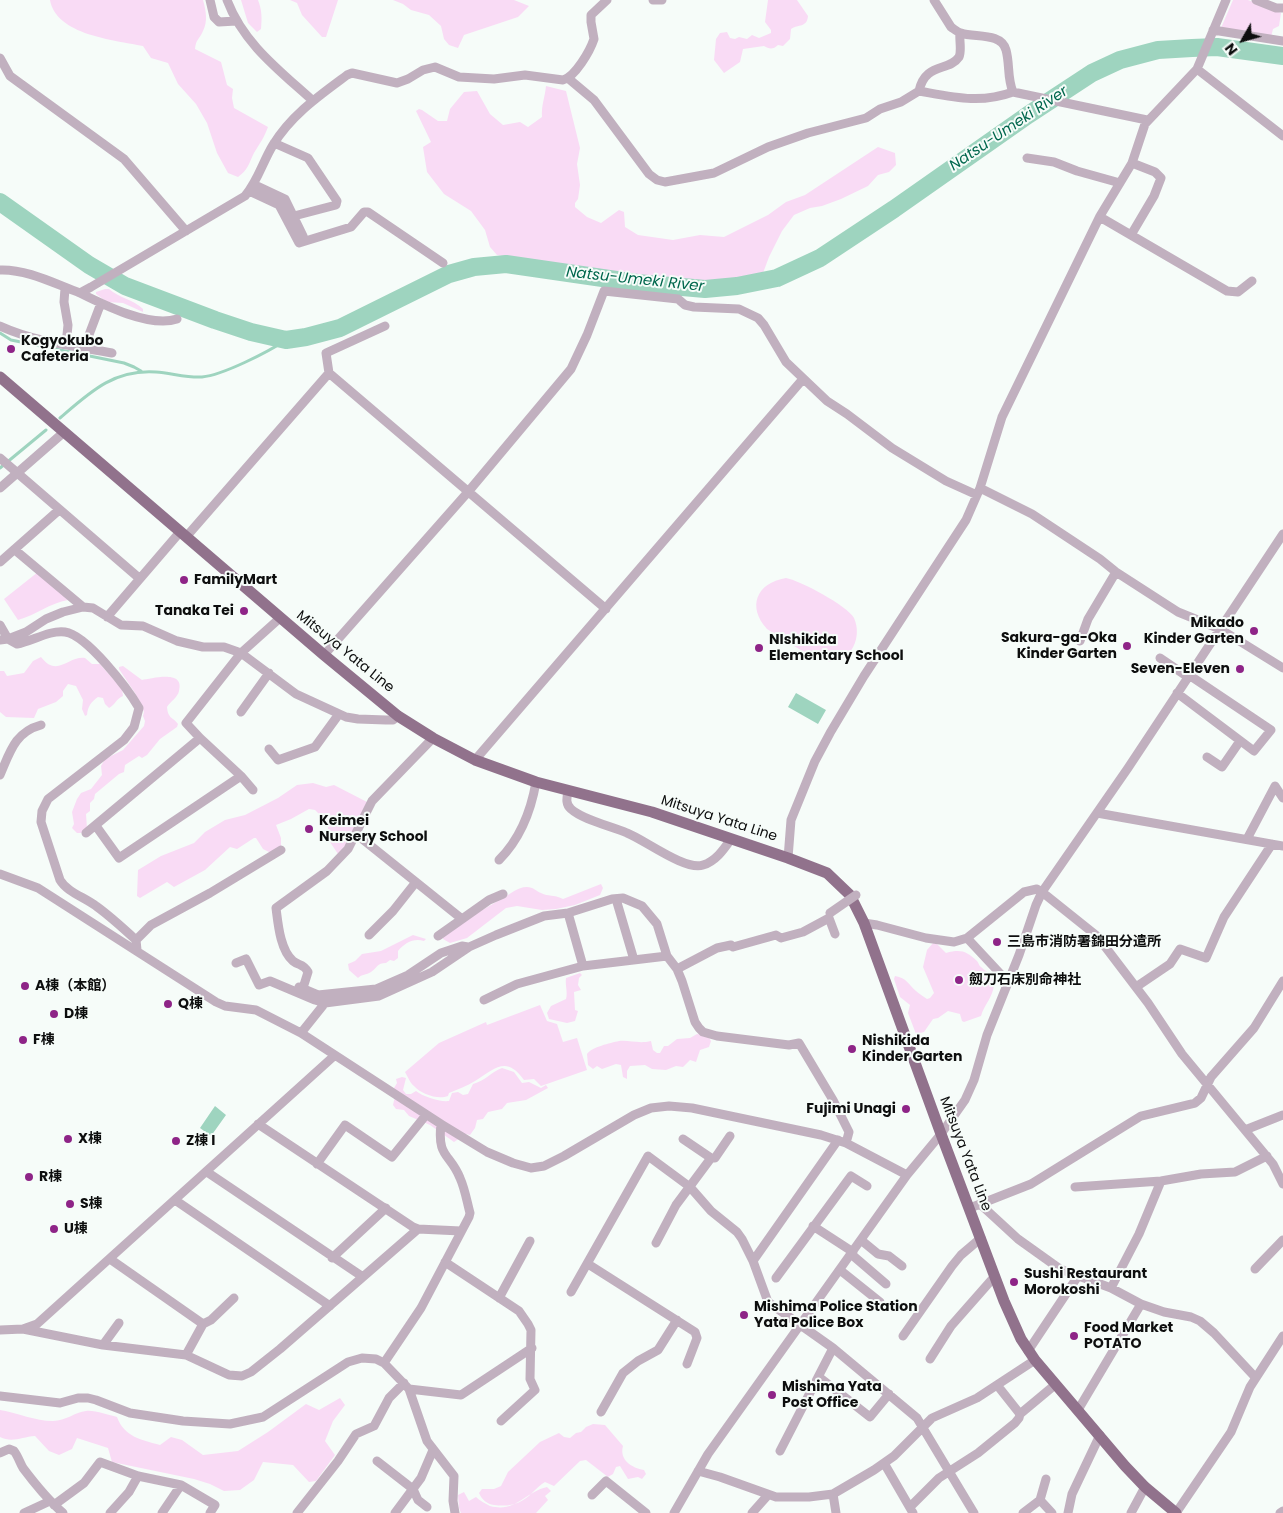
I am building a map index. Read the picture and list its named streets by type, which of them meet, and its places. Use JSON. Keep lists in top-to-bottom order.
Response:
{
  "streets": {
    "main road": ["Mitsuya Yata Line"]
  },
  "water": ["Natsu-Umeki River"],
  "places": [
    "Kogyokubo Cafeteria",
    "FamilyMart",
    "Tanaka Tei",
    "Mikado Kinder Garten",
    "Sakura-ga-Oka Kinder Garten",
    "NIshikida Elementary School",
    "Seven-Eleven",
    "Keimei Nursery School",
    "三島市消防署錦田分遣所",
    "劔刀石床別命神社",
    "A棟（本館）",
    "Q棟",
    "D棟",
    "F棟",
    "Nishikida Kinder Garten",
    "Fujimi Unagi",
    "X棟",
    "Z棟 I",
    "R棟",
    "S棟",
    "U棟",
    "Sushi Restaurant Morokoshi",
    "Mishima Police Station Yata Police Box",
    "Food Market POTATO",
    "Mishima Yata Post Office"
  ],
  "north": "bottom left"
}
